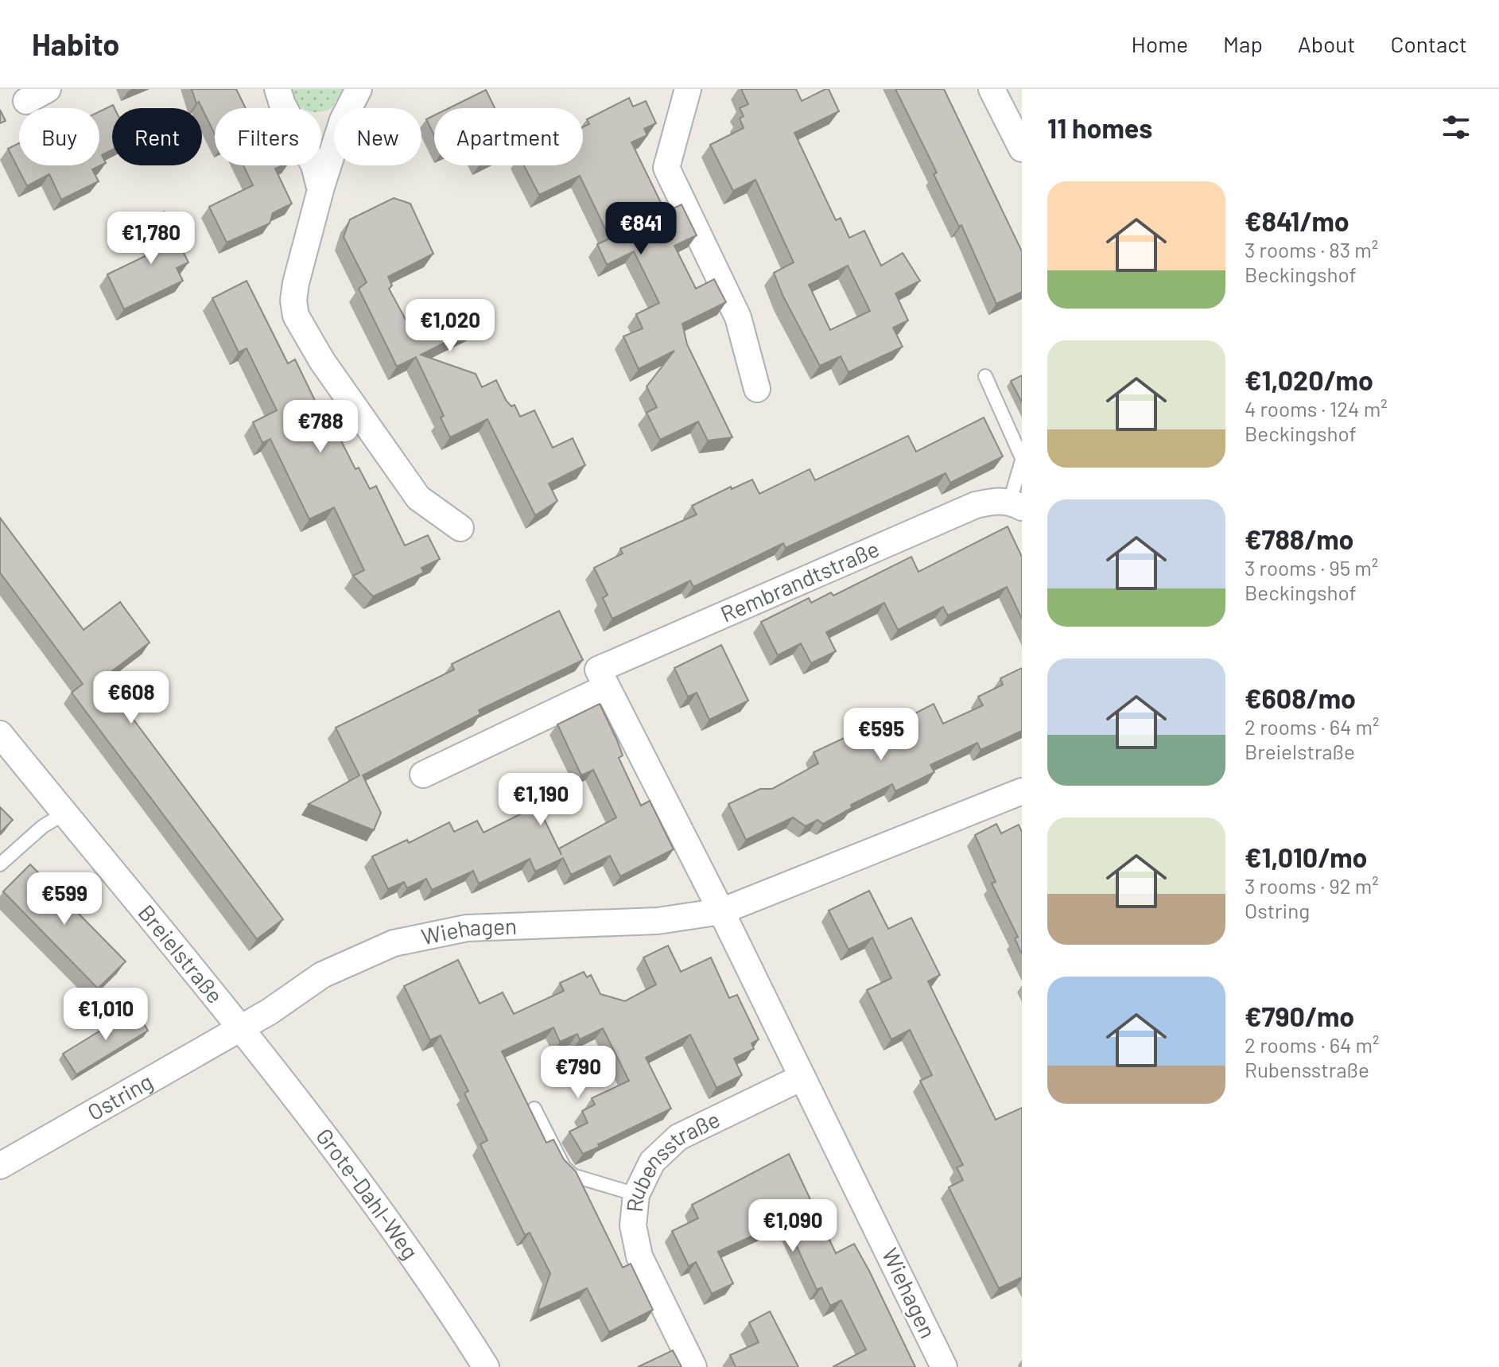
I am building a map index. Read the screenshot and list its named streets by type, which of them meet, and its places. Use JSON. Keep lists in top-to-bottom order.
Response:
{
  "streets": {
    "street": [
      "Rembrandtstraße",
      "Wiehagen",
      "Breielstraße",
      "Ostring",
      "Rubensstraße",
      "Grote-Dahl-Weg"
    ]
  },
  "crossings": [
    ["Wiehagen", "Breielstraße"],
    ["Wiehagen", "Ostring"],
    ["Wiehagen", "Rubensstraße"],
    ["Wiehagen", "Grote-Dahl-Weg"],
    ["Breielstraße", "Ostring"],
    ["Breielstraße", "Grote-Dahl-Weg"],
    ["Ostring", "Grote-Dahl-Weg"]
  ],
  "page": {
    "header": "Habito",
    "nav": [
      "Home",
      "Map",
      "About",
      "Contact"
    ],
    "heading": "11 homes",
    "chip": [
      "Buy",
      "Rent",
      "Filters",
      "New",
      "Apartment"
    ],
    "list": [
      {
        "name": "€841/mo",
        "note": "3 rooms · 83 m² · Beckingshof"
      },
      {
        "name": "€1,020/mo",
        "note": "4 rooms · 124 m² · Beckingshof"
      },
      {
        "name": "€788/mo",
        "note": "3 rooms · 95 m² · Beckingshof"
      },
      {
        "name": "€608/mo",
        "note": "2 rooms · 64 m² · Breielstraße"
      },
      {
        "name": "€1,010/mo",
        "note": "3 rooms · 92 m² · Ostring"
      },
      {
        "name": "€790/mo",
        "note": "2 rooms · 64 m² · Rubensstraße"
      }
    ],
    "price": [
      "€841",
      "€1,780",
      "€1,020",
      "€788",
      "€608",
      "€595",
      "€1,190",
      "€599",
      "€1,010",
      "€790",
      "€1,090"
    ]
  }
}
